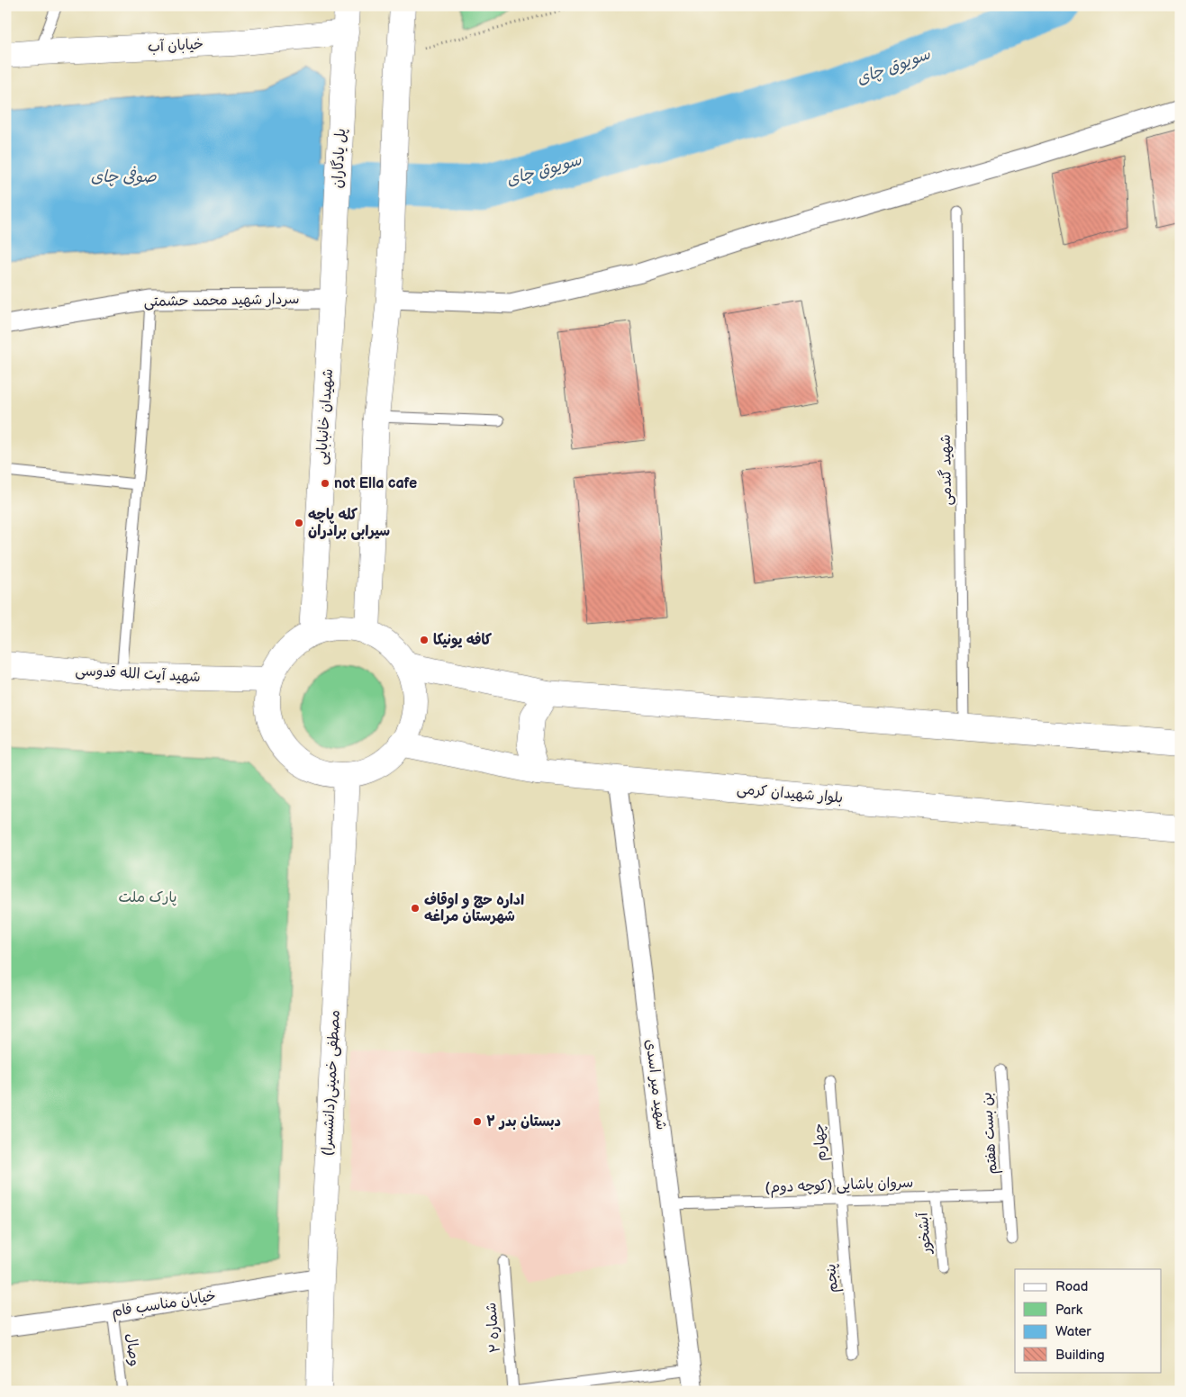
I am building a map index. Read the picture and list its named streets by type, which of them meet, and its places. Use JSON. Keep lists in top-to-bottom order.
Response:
{
  "streets": {
    "main road": [
      "خیابان آب",
      "پل یادگاران",
      "شهیدان خانبابایی",
      "شهید آیت الله قدوسی",
      "بلوار شهیدان کرمی",
      "(دانشسرا)مصطفی خمینی"
    ],
    "street": ["سردار شهید محمد حشمتی", "شهید میر اسدی", "خیابان مناسب فام"],
    "lane": [
      "شهید گندمی",
      "بن بست هفتم",
      "چهارم",
      "سروان پاشایی (کوچه دوم)",
      "آبشخور",
      "پنجم",
      "شماره ۲",
      "وصال"
    ]
  },
  "crossings": [
    ["خیابان آب", "پل یادگاران"],
    ["پل یادگاران", "شهیدان خانبابایی"],
    ["سردار شهید محمد حشمتی", "شهیدان خانبابایی"],
    ["شهیدان خانبابایی", "شهید آیت الله قدوسی"],
    ["شهیدان خانبابایی", "بلوار شهیدان کرمی"],
    ["شهیدان خانبابایی", "(دانشسرا)مصطفی خمینی"],
    ["شهید آیت الله قدوسی", "بلوار شهیدان کرمی"],
    ["شهید آیت الله قدوسی", "(دانشسرا)مصطفی خمینی"],
    ["بلوار شهیدان کرمی", "(دانشسرا)مصطفی خمینی"],
    ["بلوار شهیدان کرمی", "شهید میر اسدی"],
    ["(دانشسرا)مصطفی خمینی", "خیابان مناسب فام"],
    ["شهید میر اسدی", "سروان پاشایی (کوچه دوم)"],
    ["بن بست هفتم", "سروان پاشایی (کوچه دوم)"],
    ["چهارم", "سروان پاشایی (کوچه دوم)"],
    ["چهارم", "پنجم"],
    ["سروان پاشایی (کوچه دوم)", "آبشخور"],
    ["سروان پاشایی (کوچه دوم)", "پنجم"],
    ["خیابان مناسب فام", "وصال"]
  ],
  "water": ["سویوق چای", "صوفی چای"],
  "parks": ["پارک ملت"],
  "places": [
    "not Ella cafe",
    "کله پاچه سیرابی برادران",
    "کافه یونیکا",
    "اداره حج و اوقاف شهرستان مراغه",
    "دبستان بدر ۲"
  ],
  "legend": [
    "Road",
    "Park",
    "Water",
    "Building"
  ]
}
